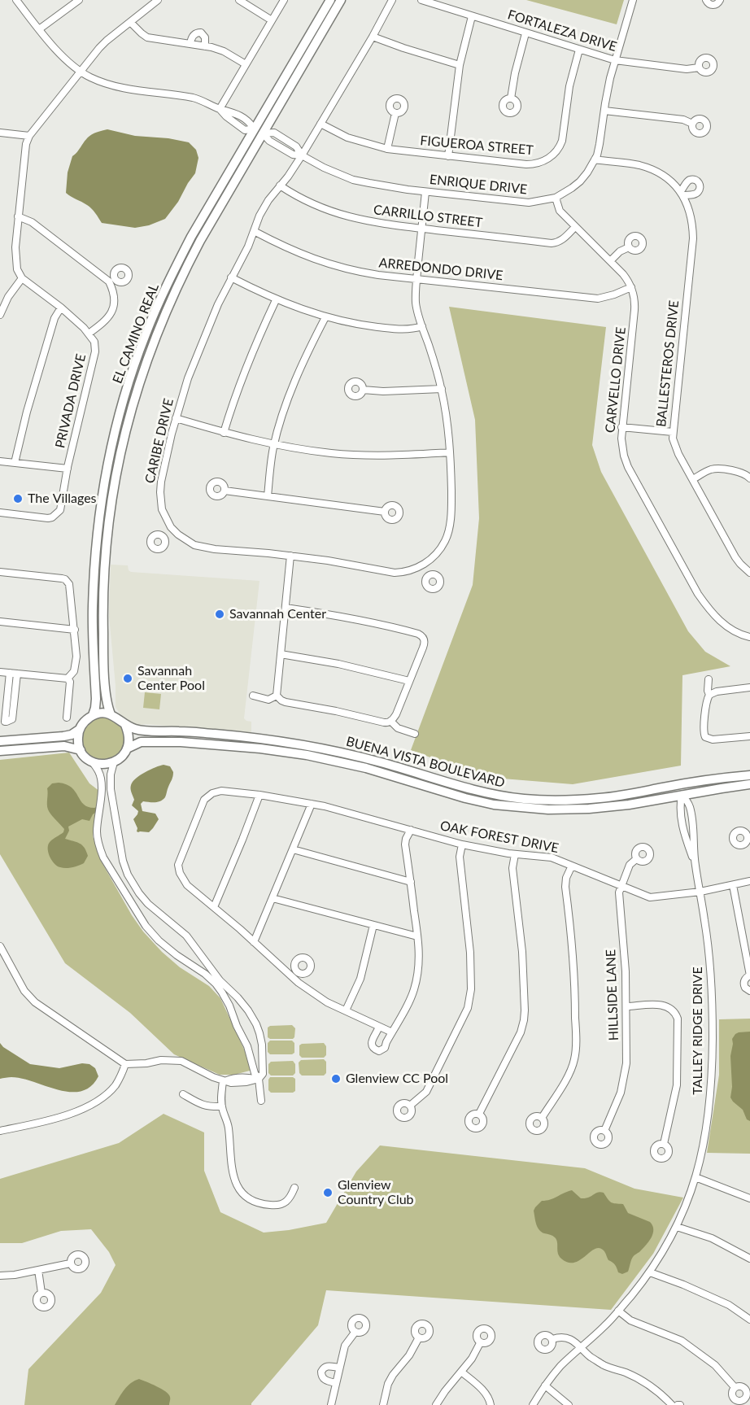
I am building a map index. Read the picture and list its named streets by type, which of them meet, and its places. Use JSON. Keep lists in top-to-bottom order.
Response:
{
  "streets": {
    "main road": ["EL CAMINO REAL", "BUENA VISTA BOULEVARD"],
    "street": [
      "FORTALEZA DRIVE",
      "FIGUEROA STREET",
      "ENRIQUE DRIVE",
      "CARRILLO STREET",
      "ARREDONDO DRIVE",
      "BALLESTEROS DRIVE",
      "CARVELLO DRIVE",
      "PRIVADA DRIVE",
      "CARIBE DRIVE",
      "OAK FOREST DRIVE",
      "HILLSIDE LANE",
      "TALLEY RIDGE DRIVE"
    ]
  },
  "crossings": [
    ["FORTALEZA DRIVE", "FIGUEROA STREET"],
    ["FORTALEZA DRIVE", "ENRIQUE DRIVE"],
    ["FIGUEROA STREET", "CARIBE DRIVE"],
    ["ENRIQUE DRIVE", "EL CAMINO REAL"],
    ["ENRIQUE DRIVE", "BALLESTEROS DRIVE"],
    ["ENRIQUE DRIVE", "CARVELLO DRIVE"],
    ["ENRIQUE DRIVE", "CARIBE DRIVE"],
    ["CARRILLO STREET", "CARVELLO DRIVE"],
    ["CARRILLO STREET", "CARIBE DRIVE"],
    ["ARREDONDO DRIVE", "CARVELLO DRIVE"],
    ["ARREDONDO DRIVE", "CARIBE DRIVE"],
    ["EL CAMINO REAL", "BUENA VISTA BOULEVARD"],
    ["BUENA VISTA BOULEVARD", "TALLEY RIDGE DRIVE"],
    ["OAK FOREST DRIVE", "HILLSIDE LANE"],
    ["OAK FOREST DRIVE", "TALLEY RIDGE DRIVE"]
  ],
  "places": [
    "The Villages",
    "Savannah Center",
    "Savannah Center Pool",
    "Glenview CC Pool",
    "Glenview Country Club"
  ]
}
